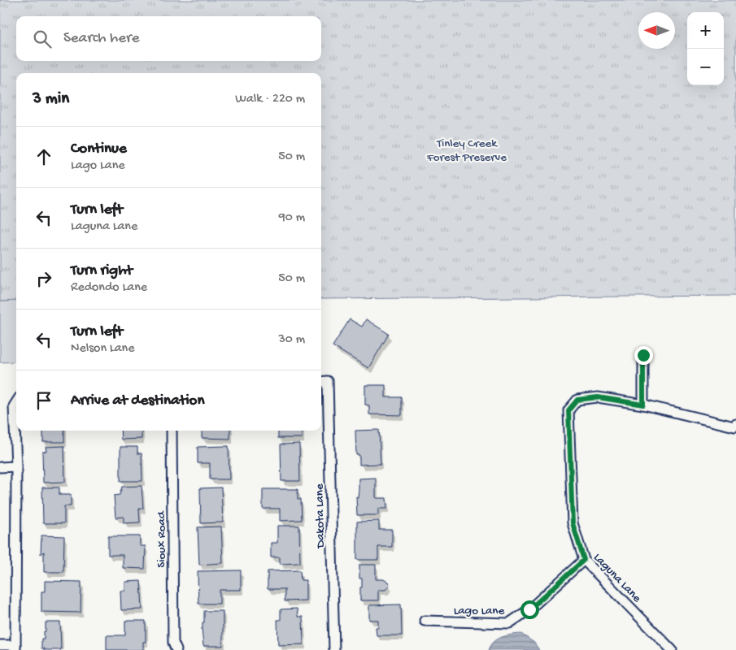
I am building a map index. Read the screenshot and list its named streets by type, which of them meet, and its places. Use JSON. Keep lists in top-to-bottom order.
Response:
{
  "streets": {
    "street": [
      "Dakota Lane",
      "Sioux Road",
      "Laguna Lane",
      "Lago Lane"
    ]
  },
  "crossings": [
    ["Laguna Lane", "Lago Lane"]
  ],
  "parks": ["Tinley Creek Forest Preserve"],
  "north": "left",
  "page": {
    "map_buttons": ["+", "−"],
    "search": "Search here",
    "heading": ["3 min", "Walk · 220 m"],
    "list": [
      ["Continue", "Lago Lane", "50 m"],
      ["Turn left", "Laguna Lane", "90 m"],
      ["Turn right", "Redondo Lane", "50 m"],
      ["Turn left", "Nelson Lane", "30 m"],
      "Arrive at destination"
    ]
  }
}
